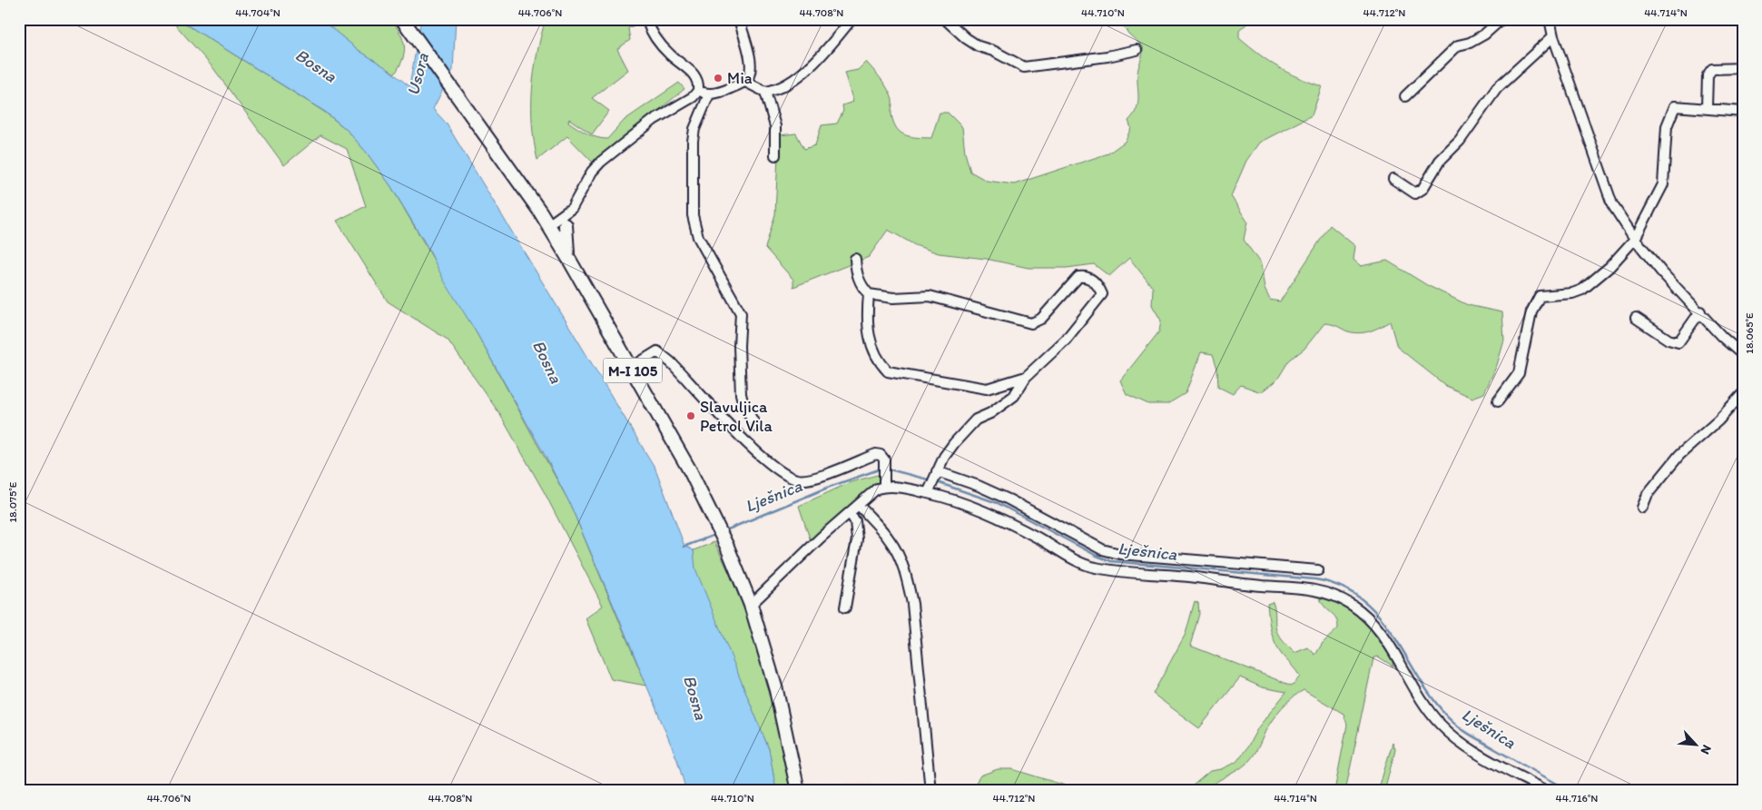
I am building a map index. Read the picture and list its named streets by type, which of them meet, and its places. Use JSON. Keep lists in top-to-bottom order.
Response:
{
  "streets": {
    "main road": ["M-I 105"]
  },
  "water": ["Bosna", "Usora", "Lješnica"],
  "places": ["Mia", "Slavuljica Petrol Vila"],
  "north": "bottom right",
  "coordinates": [
    "44.704°N",
    "44.706°N",
    "44.708°N",
    "44.710°N",
    "44.712°N",
    "44.714°N",
    "18.065°E",
    "18.075°E",
    "44.716°N"
  ]
}
